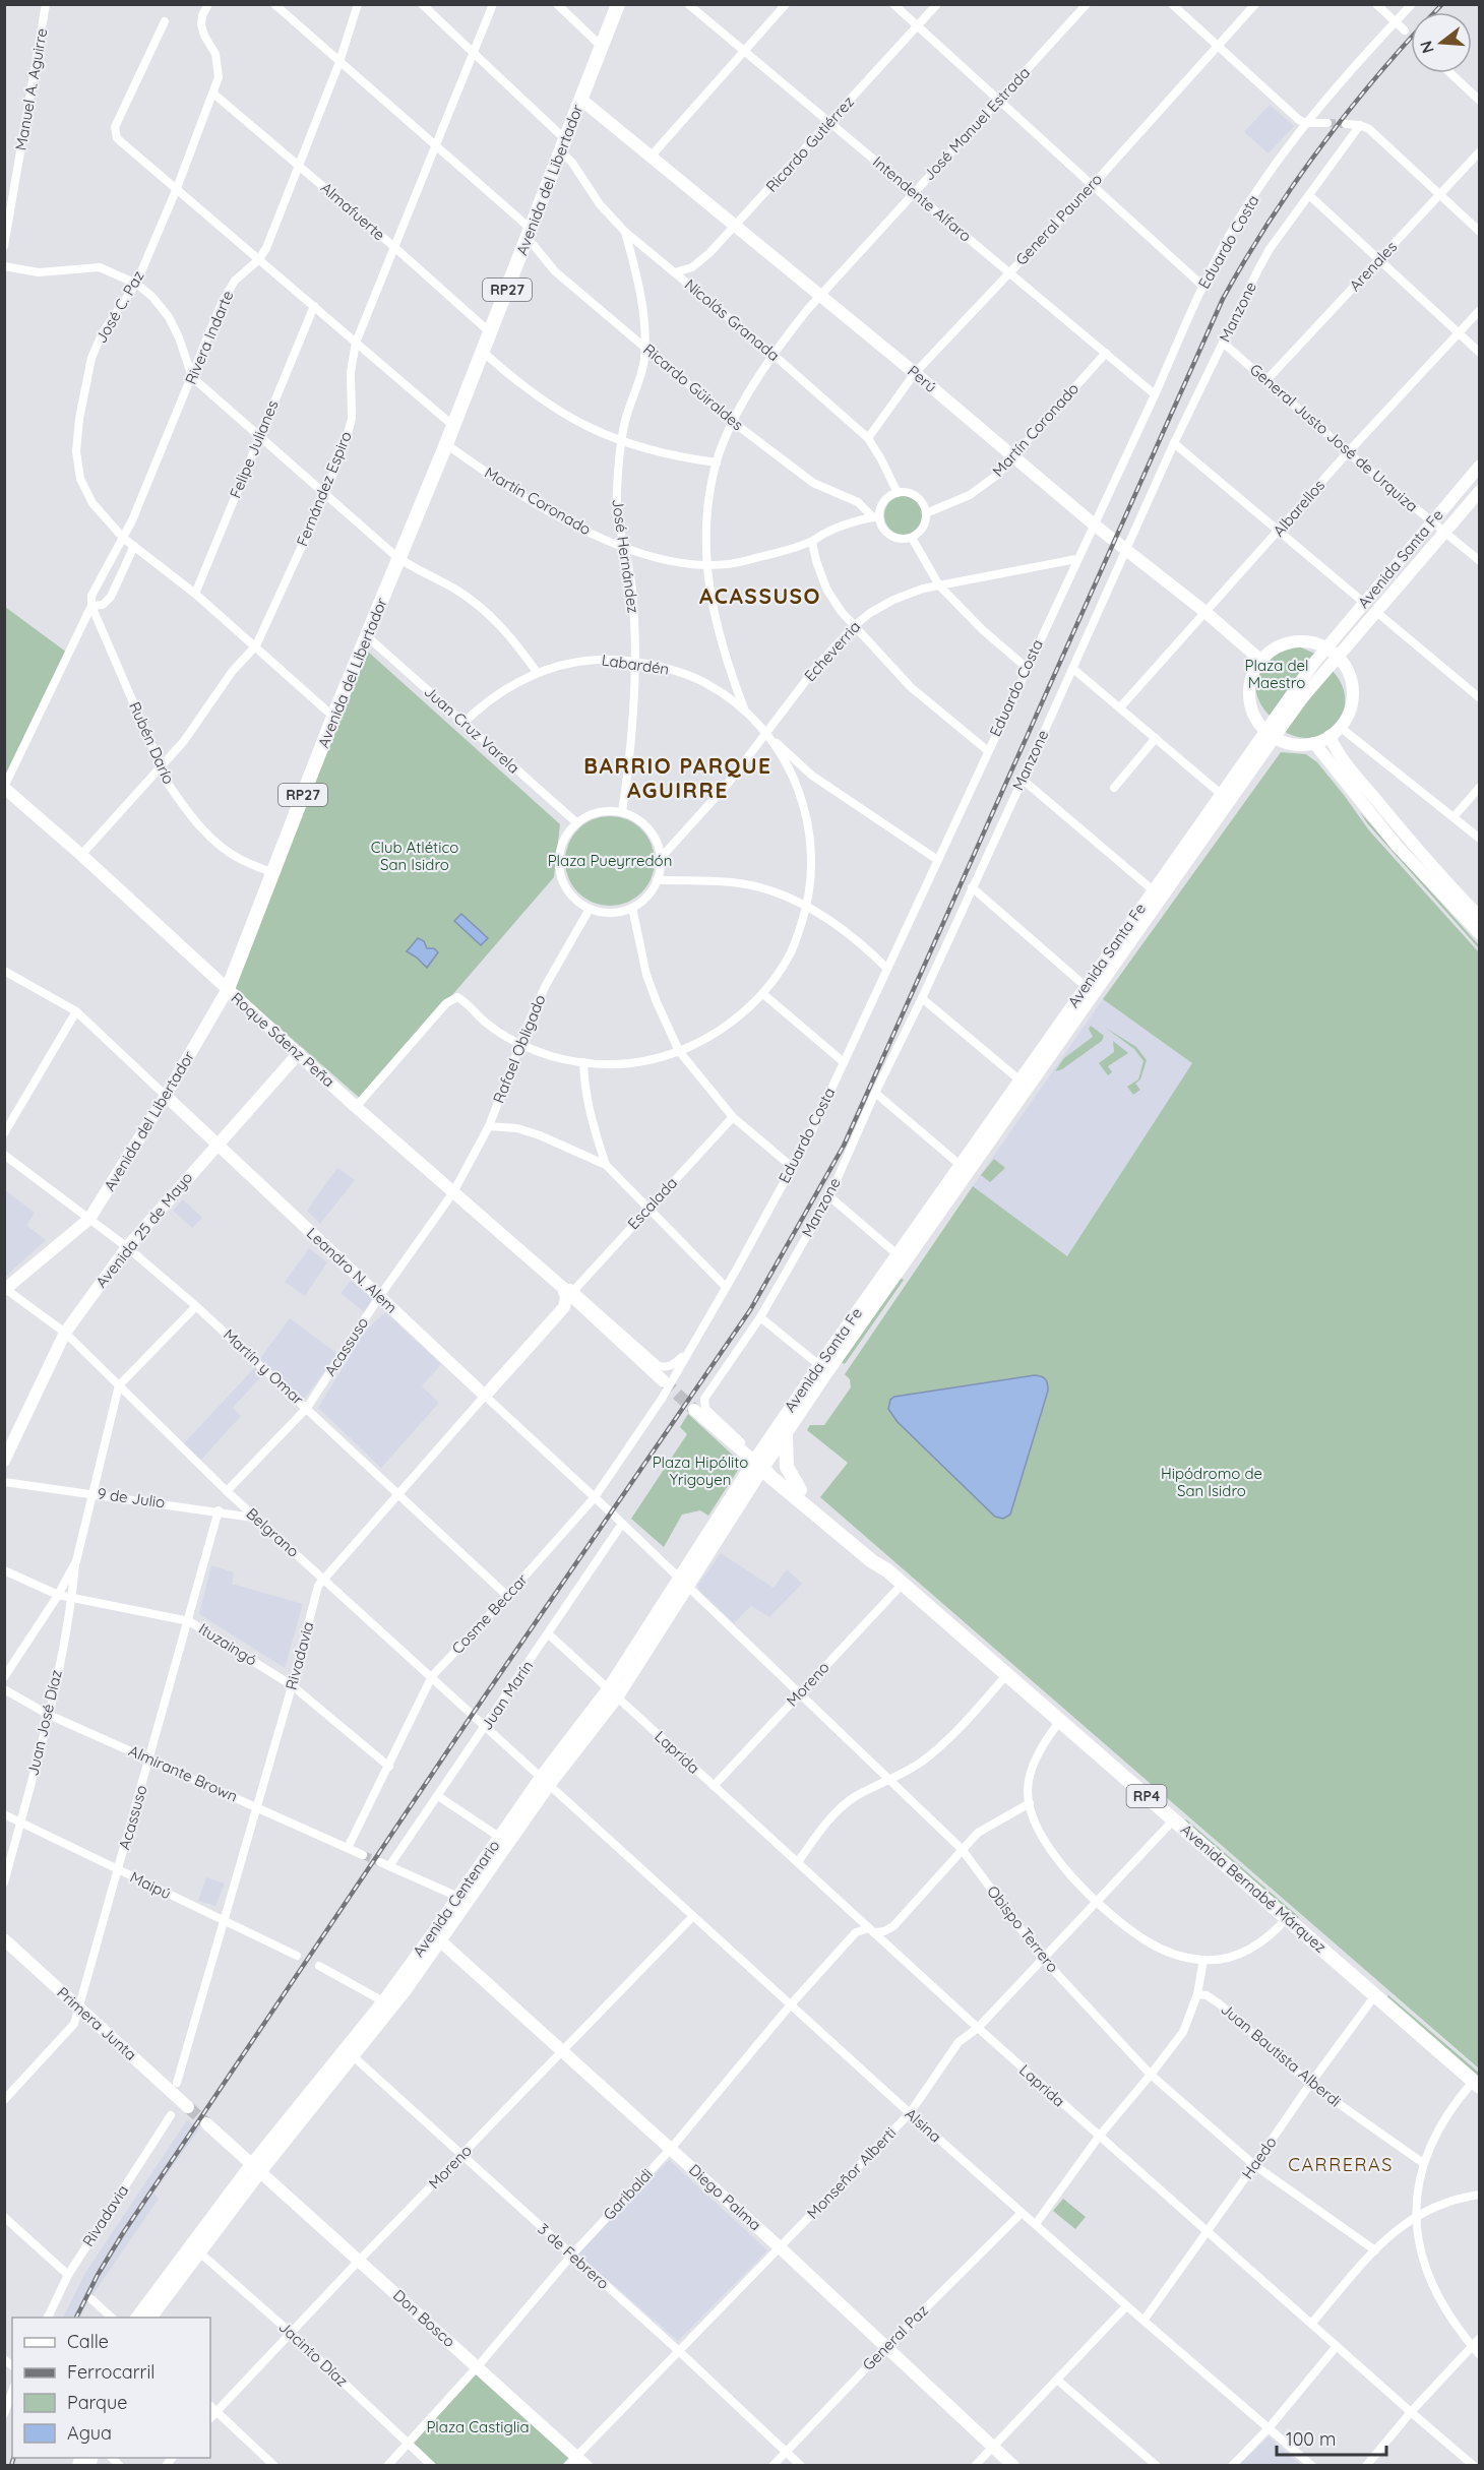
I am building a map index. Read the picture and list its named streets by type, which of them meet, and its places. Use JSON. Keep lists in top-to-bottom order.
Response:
{
  "streets": {
    "main road": [
      "Avenida del Libertador",
      "RP27",
      "Perú",
      "Avenida Santa Fe",
      "Roque Sáenz Peña",
      "Avenida 25 de Mayo",
      "Leandro N. Alem",
      "Rivadavia",
      "RP4",
      "Avenida Bernabé Márquez",
      "Avenida Centenario",
      "Primera Junta",
      "Diego Palma",
      "Don Bosco"
    ],
    "street": [
      "Manuel A. Aguirre",
      "José Manuel Estrada",
      "Ricardo Gutiérrez",
      "Intendente Alfaro",
      "Almafuerte",
      "General Paunero",
      "Eduardo Costa",
      "Arenales",
      "José C. Paz",
      "Manzone",
      "Nicolás Granada",
      "Rivera Indarte",
      "Ricardo Güiraldes",
      "Martín Coronado",
      "General Justo José de Urquiza",
      "Felipe Julianes",
      "Fernández Espiro",
      "Albarellos",
      "José Hernández",
      "Echeverria",
      "Labardén",
      "Juan Cruz Varela",
      "Rubén Darío",
      "Rafael Obligado",
      "Escalada",
      "Acassuso",
      "Martín y Omar",
      "9 de Julio",
      "Belgrano",
      "Cosme Beccar",
      "Ituzaingó",
      "Moreno",
      "Juan Marín",
      "Juan José Díaz",
      "Laprida",
      "Almirante Brown",
      "Maipú",
      "Obispo Terrero",
      "Juan Bautista Alberdi",
      "Alsina",
      "Haedo",
      "Monseñor Alberti",
      "Garibaldi",
      "3 de Febrero",
      "General Paz",
      "Jacinto Díaz"
    ]
  },
  "crossings": [
    ["José Manuel Estrada", "Intendente Alfaro"],
    ["José Manuel Estrada", "Nicolás Granada"],
    ["José Manuel Estrada", "Perú"],
    ["José Manuel Estrada", "Ricardo Güiraldes"],
    ["José Manuel Estrada", "Martín Coronado"],
    ["José Manuel Estrada", "Labardén"],
    ["Ricardo Gutiérrez", "Intendente Alfaro"],
    ["Ricardo Gutiérrez", "Nicolás Granada"],
    ["Ricardo Gutiérrez", "Perú"],
    ["Avenida del Libertador", "Almafuerte"],
    ["Avenida del Libertador", "Nicolás Granada"],
    ["Avenida del Libertador", "Perú"],
    ["Avenida del Libertador", "Ricardo Güiraldes"],
    ["Avenida del Libertador", "Martín Coronado"],
    ["Avenida del Libertador", "Juan Cruz Varela"],
    ["Avenida del Libertador", "Rubén Darío"],
    ["Avenida del Libertador", "Roque Sáenz Peña"],
    ["Avenida del Libertador", "Leandro N. Alem"],
    ["Avenida del Libertador", "Martín y Omar"],
    ["Avenida del Libertador", "Belgrano"],
    ["Intendente Alfaro", "General Paunero"],
    ["Intendente Alfaro", "Eduardo Costa"],
    ["Intendente Alfaro", "Martín Coronado"],
    ["Almafuerte", "José C. Paz"],
    ["Almafuerte", "Rivera Indarte"],
    ["Almafuerte", "Fernández Espiro"],
    ["General Paunero", "Nicolás Granada"],
    ["General Paunero", "Perú"],
    ["Eduardo Costa", "Perú"],
    ["Eduardo Costa", "Echeverria"],
    ["Eduardo Costa", "Roque Sáenz Peña"],
    ["Eduardo Costa", "Cosme Beccar"],
    ["Arenales", "General Justo José de Urquiza"],
    ["José C. Paz", "Rivera Indarte"],
    ["Manzone", "Perú"],
    ["Manzone", "General Justo José de Urquiza"],
    ["Manzone", "Avenida Santa Fe"],
    ["Manzone", "RP4"],
    ["Manzone", "Avenida Bernabé Márquez"],
    ["Manzone", "Avenida Centenario"],
    ["Nicolás Granada", "Ricardo Güiraldes"],
    ["Nicolás Granada", "Martín Coronado"],
    ["Nicolás Granada", "Fernández Espiro"],
    ["Nicolás Granada", "José Hernández"],
    ["Rivera Indarte", "Ricardo Güiraldes"],
    ["Rivera Indarte", "Rubén Darío"],
    ["Rivera Indarte", "Roque Sáenz Peña"],
    ["Perú", "Martín Coronado"],
    ["Perú", "Albarellos"],
    ["Ricardo Güiraldes", "Martín Coronado"],
    ["Ricardo Güiraldes", "Fernández Espiro"],
    ["Ricardo Güiraldes", "José Hernández"],
    ["Martín Coronado", "José Hernández"],
    ["General Justo José de Urquiza", "Albarellos"],
    ["General Justo José de Urquiza", "Avenida Santa Fe"],
    ["Fernández Espiro", "Rubén Darío"],
    ["Fernández Espiro", "Roque Sáenz Peña"],
    ["José Hernández", "Echeverria"],
    ["José Hernández", "Labardén"],
    ["José Hernández", "Juan Cruz Varela"],
    ["José Hernández", "Rafael Obligado"],
    ["Avenida Santa Fe", "RP4"],
    ["Avenida Santa Fe", "Avenida Bernabé Márquez"],
    ["Avenida Santa Fe", "Avenida Centenario"],
    ["Echeverria", "Labardén"],
    ["Echeverria", "Juan Cruz Varela"],
    ["Echeverria", "Rafael Obligado"],
    ["Labardén", "Juan Cruz Varela"],
    ["Labardén", "Roque Sáenz Peña"],
    ["Labardén", "Rafael Obligado"],
    ["Juan Cruz Varela", "Rafael Obligado"],
    ["Roque Sáenz Peña", "Rafael Obligado"],
    ["Roque Sáenz Peña", "Escalada"],
    ["Roque Sáenz Peña", "Avenida 25 de Mayo"],
    ["Roque Sáenz Peña", "Acassuso"],
    ["Rafael Obligado", "Acassuso"],
    ["Avenida 25 de Mayo", "Leandro N. Alem"],
    ["Avenida 25 de Mayo", "Martín y Omar"],
    ["Avenida 25 de Mayo", "Belgrano"],
    ["Leandro N. Alem", "Acassuso"],
    ["Leandro N. Alem", "Cosme Beccar"],
    ["Leandro N. Alem", "Rivadavia"],
    ["Leandro N. Alem", "Juan Marín"],
    ["Leandro N. Alem", "Avenida Centenario"],
    ["Leandro N. Alem", "Obispo Terrero"],
    ["Acassuso", "Martín y Omar"],
    ["Acassuso", "9 de Julio"],
    ["Acassuso", "Belgrano"],
    ["Acassuso", "Ituzaingó"],
    ["Acassuso", "Almirante Brown"],
    ["Acassuso", "Maipú"],
    ["Acassuso", "Primera Junta"],
    ["Martín y Omar", "Cosme Beccar"],
    ["Martín y Omar", "Rivadavia"],
    ["9 de Julio", "Belgrano"],
    ["Belgrano", "Cosme Beccar"],
    ["Belgrano", "Rivadavia"],
    ["Belgrano", "Juan Marín"],
    ["Belgrano", "Avenida Centenario"],
    ["Belgrano", "Alsina"],
    ["Cosme Beccar", "Ituzaingó"],
    ["Cosme Beccar", "Almirante Brown"],
    ["Ituzaingó", "Rivadavia"],
    ["Ituzaingó", "Juan José Díaz"],
    ["Rivadavia", "Almirante Brown"],
    ["Rivadavia", "Maipú"],
    ["Moreno", "Laprida"],
    ["Moreno", "Avenida Bernabé Márquez"],
    ["Moreno", "Obispo Terrero"],
    ["Moreno", "Alsina"],
    ["Moreno", "Diego Palma"],
    ["Moreno", "3 de Febrero"],
    ["Moreno", "Don Bosco"],
    ["Moreno", "Jacinto Díaz"],
    ["Juan José Díaz", "Almirante Brown"],
    ["Juan José Díaz", "Maipú"],
    ["Laprida", "Avenida Centenario"],
    ["Laprida", "Haedo"],
    ["Laprida", "Monseñor Alberti"],
    ["Laprida", "Garibaldi"],
    ["RP4", "Avenida Bernabé Márquez"],
    ["RP4", "Avenida Centenario"],
    ["Avenida Bernabé Márquez", "Avenida Centenario"],
    ["Avenida Bernabé Márquez", "Haedo"],
    ["Avenida Bernabé Márquez", "Monseñor Alberti"],
    ["Avenida Centenario", "Obispo Terrero"],
    ["Avenida Centenario", "Alsina"],
    ["Avenida Centenario", "Diego Palma"],
    ["Avenida Centenario", "3 de Febrero"],
    ["Avenida Centenario", "Don Bosco"],
    ["Avenida Centenario", "Jacinto Díaz"],
    ["Obispo Terrero", "Haedo"],
    ["Obispo Terrero", "Monseñor Alberti"],
    ["Obispo Terrero", "Garibaldi"],
    ["Juan Bautista Alberdi", "Haedo"],
    ["Alsina", "Haedo"],
    ["Alsina", "Monseñor Alberti"],
    ["Alsina", "Garibaldi"],
    ["Alsina", "General Paz"],
    ["Monseñor Alberti", "Diego Palma"],
    ["Monseñor Alberti", "3 de Febrero"],
    ["Monseñor Alberti", "Don Bosco"],
    ["Garibaldi", "Diego Palma"],
    ["Garibaldi", "3 de Febrero"],
    ["Garibaldi", "Don Bosco"],
    ["Garibaldi", "Jacinto Díaz"],
    ["Diego Palma", "General Paz"],
    ["3 de Febrero", "General Paz"]
  ],
  "districts": ["ACASSUSO", "BARRIO PARQUE AGUIRRE", "CARRERAS"],
  "parks": [
    "Plaza del Maestro",
    "Club Atlético San Isidro",
    "Plaza Pueyrredón",
    "Plaza Hipólito Yrigoyen",
    "Hipódromo de San Isidro",
    "Plaza Castiglia"
  ],
  "legend": [
    "Calle",
    "Ferrocarril",
    "Parque",
    "Agua"
  ],
  "scale_bar": "100 m",
  "north": "left"
}
